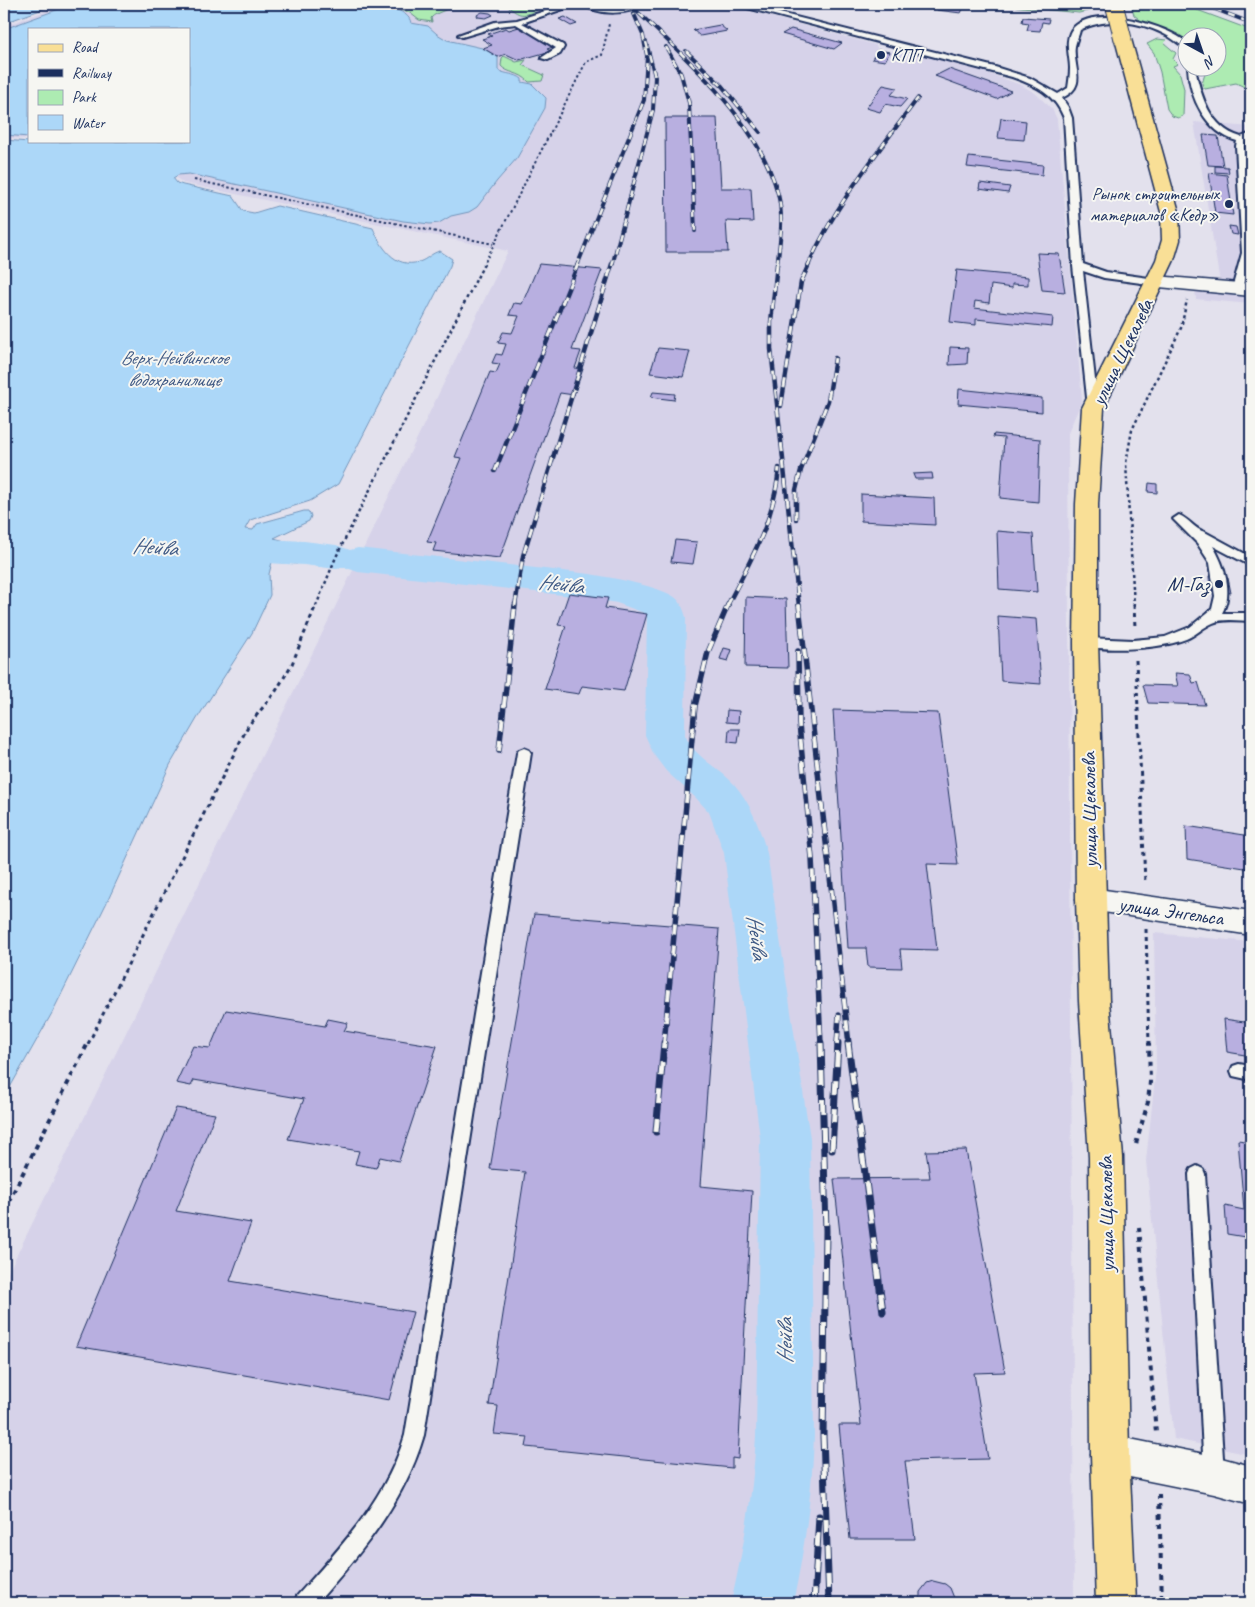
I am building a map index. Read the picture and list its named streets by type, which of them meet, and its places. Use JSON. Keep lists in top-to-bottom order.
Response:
{
  "streets": {
    "main road": ["улица Щекалева"],
    "street": ["улица Энгельса"]
  },
  "crossings": [
    ["улица Щекалева", "улица Энгельса"]
  ],
  "water": ["Верх-Нейвинское водохранилище", "Нейва"],
  "places": ["КПП", "Рынок строительных материалов «Кедр»", "М-Газ"],
  "legend": [
    "Road",
    "Railway",
    "Park",
    "Water"
  ],
  "north": "bottom right"
}
